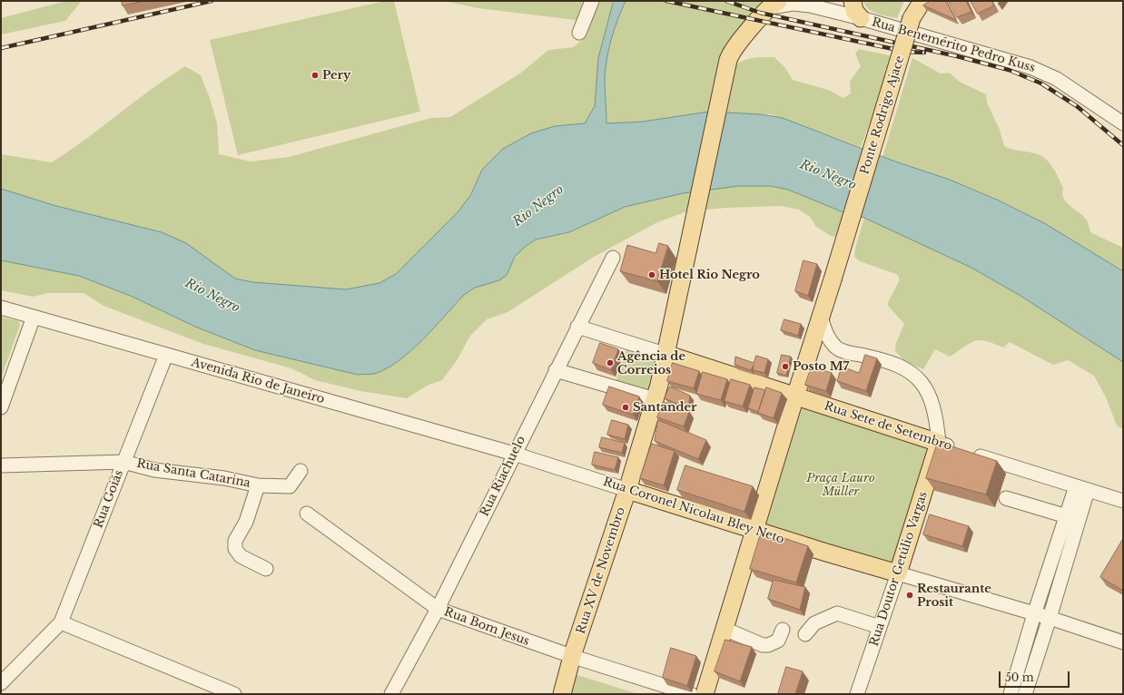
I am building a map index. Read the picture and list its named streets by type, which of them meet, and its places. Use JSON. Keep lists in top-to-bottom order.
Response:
{
  "streets": {
    "main road": [
      "Ponte Rodrigo Ajace",
      "Rua Sete de Setembro",
      "Rua Coronel Nicolau Bley Neto",
      "Rua Doutor Getúlio Vargas",
      "Rua XV de Novembro"
    ],
    "street": [
      "Rua Benemérito Pedro Kuss",
      "Avenida Rio de Janeiro",
      "Rua Santa Catarina",
      "Rua Riachuelo",
      "Rua Goiás",
      "Rua Bom Jesus"
    ]
  },
  "crossings": [
    ["Ponte Rodrigo Ajace", "Rua Sete de Setembro"],
    ["Ponte Rodrigo Ajace", "Rua Coronel Nicolau Bley Neto"],
    ["Avenida Rio de Janeiro", "Rua Riachuelo"],
    ["Avenida Rio de Janeiro", "Rua Goiás"],
    ["Avenida Rio de Janeiro", "Rua Coronel Nicolau Bley Neto"],
    ["Rua Sete de Setembro", "Rua Riachuelo"],
    ["Rua Sete de Setembro", "Rua Doutor Getúlio Vargas"],
    ["Rua Sete de Setembro", "Rua XV de Novembro"],
    ["Rua Santa Catarina", "Rua Goiás"],
    ["Rua Riachuelo", "Rua Coronel Nicolau Bley Neto"],
    ["Rua Riachuelo", "Rua Bom Jesus"],
    ["Rua Coronel Nicolau Bley Neto", "Rua Doutor Getúlio Vargas"],
    ["Rua Coronel Nicolau Bley Neto", "Rua XV de Novembro"],
    ["Rua XV de Novembro", "Rua Bom Jesus"]
  ],
  "water": ["Rio Negro"],
  "parks": ["Praça Lauro Müller"],
  "places": [
    "Pery",
    "Hotel Rio Negro",
    "Agência de Correios",
    "Posto M7",
    "Santander",
    "Restaurante Prosit"
  ],
  "scale_bar": "50 m"
}
